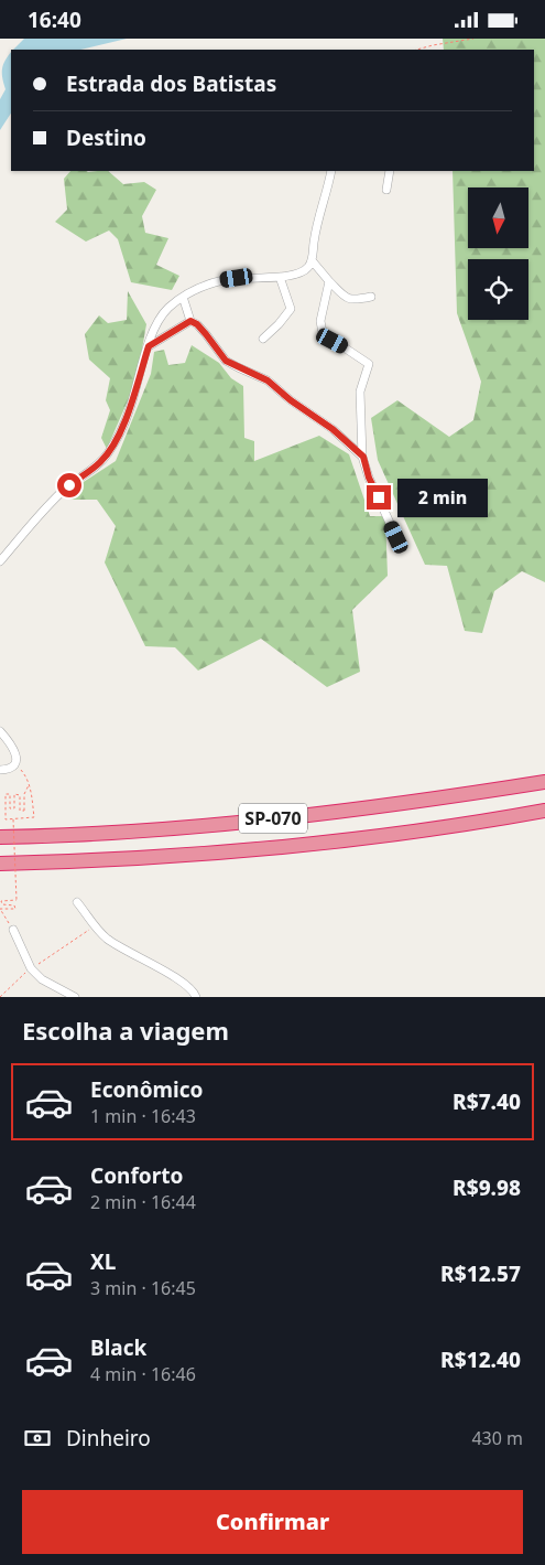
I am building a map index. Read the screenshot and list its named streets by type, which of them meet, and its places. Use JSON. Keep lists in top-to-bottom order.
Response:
{
  "streets": {
    "highway": ["SP-070"]
  },
  "north": "bottom",
  "page": {
    "status": "16:40",
    "banner": ["Estrada dos Batistas", "Destino"],
    "bubble": "2 min",
    "heading": "Escolha a viagem",
    "list": [
      {
        "name": "Econômico",
        "note": "1 min · 16:43",
        "value": "R$7.40"
      },
      {
        "name": "Conforto",
        "note": "2 min · 16:44",
        "value": "R$9.98"
      },
      {
        "name": "XL",
        "note": "3 min · 16:45",
        "value": "R$12.57"
      },
      {
        "name": "Black",
        "note": "4 min · 16:46",
        "value": "R$12.40"
      }
    ],
    "pay": ["Dinheiro", "430 m"],
    "buttons": "Confirmar"
  }
}
